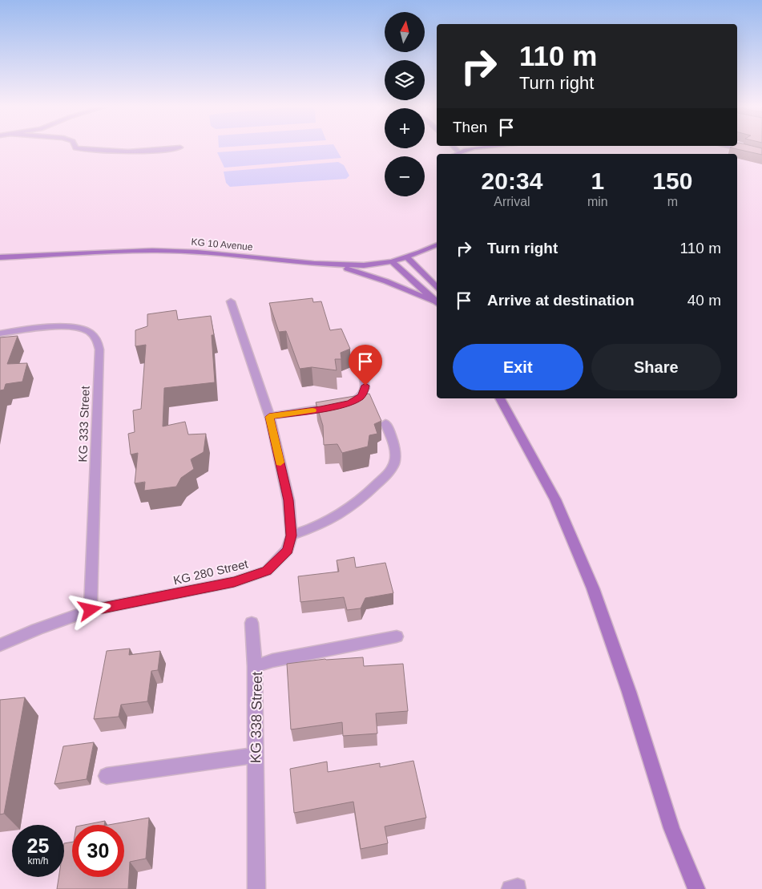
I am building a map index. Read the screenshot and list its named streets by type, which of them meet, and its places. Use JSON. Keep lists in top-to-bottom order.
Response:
{
  "streets": {
    "street": [
      "KG 10 Avenue",
      "KG 333 Street",
      "KG 280 Street",
      "KG 338 Street"
    ]
  },
  "crossings": [
    ["KG 333 Street", "KG 280 Street"]
  ],
  "north": "top",
  "page": {
    "map_buttons": ["+", "−"],
    "turn": ["110 m", "Turn right"],
    "then": "Then",
    "eta": [
      "20:34",
      "Arrival",
      "1",
      "min",
      "150",
      "m"
    ],
    "list": [
      {
        "name": "Turn right",
        "value": "110 m"
      },
      {
        "name": "Arrive at destination",
        "value": "40 m"
      }
    ],
    "buttons": ["Exit", "Share"],
    "speed": "25 km/h",
    "limit": "30"
  }
}
